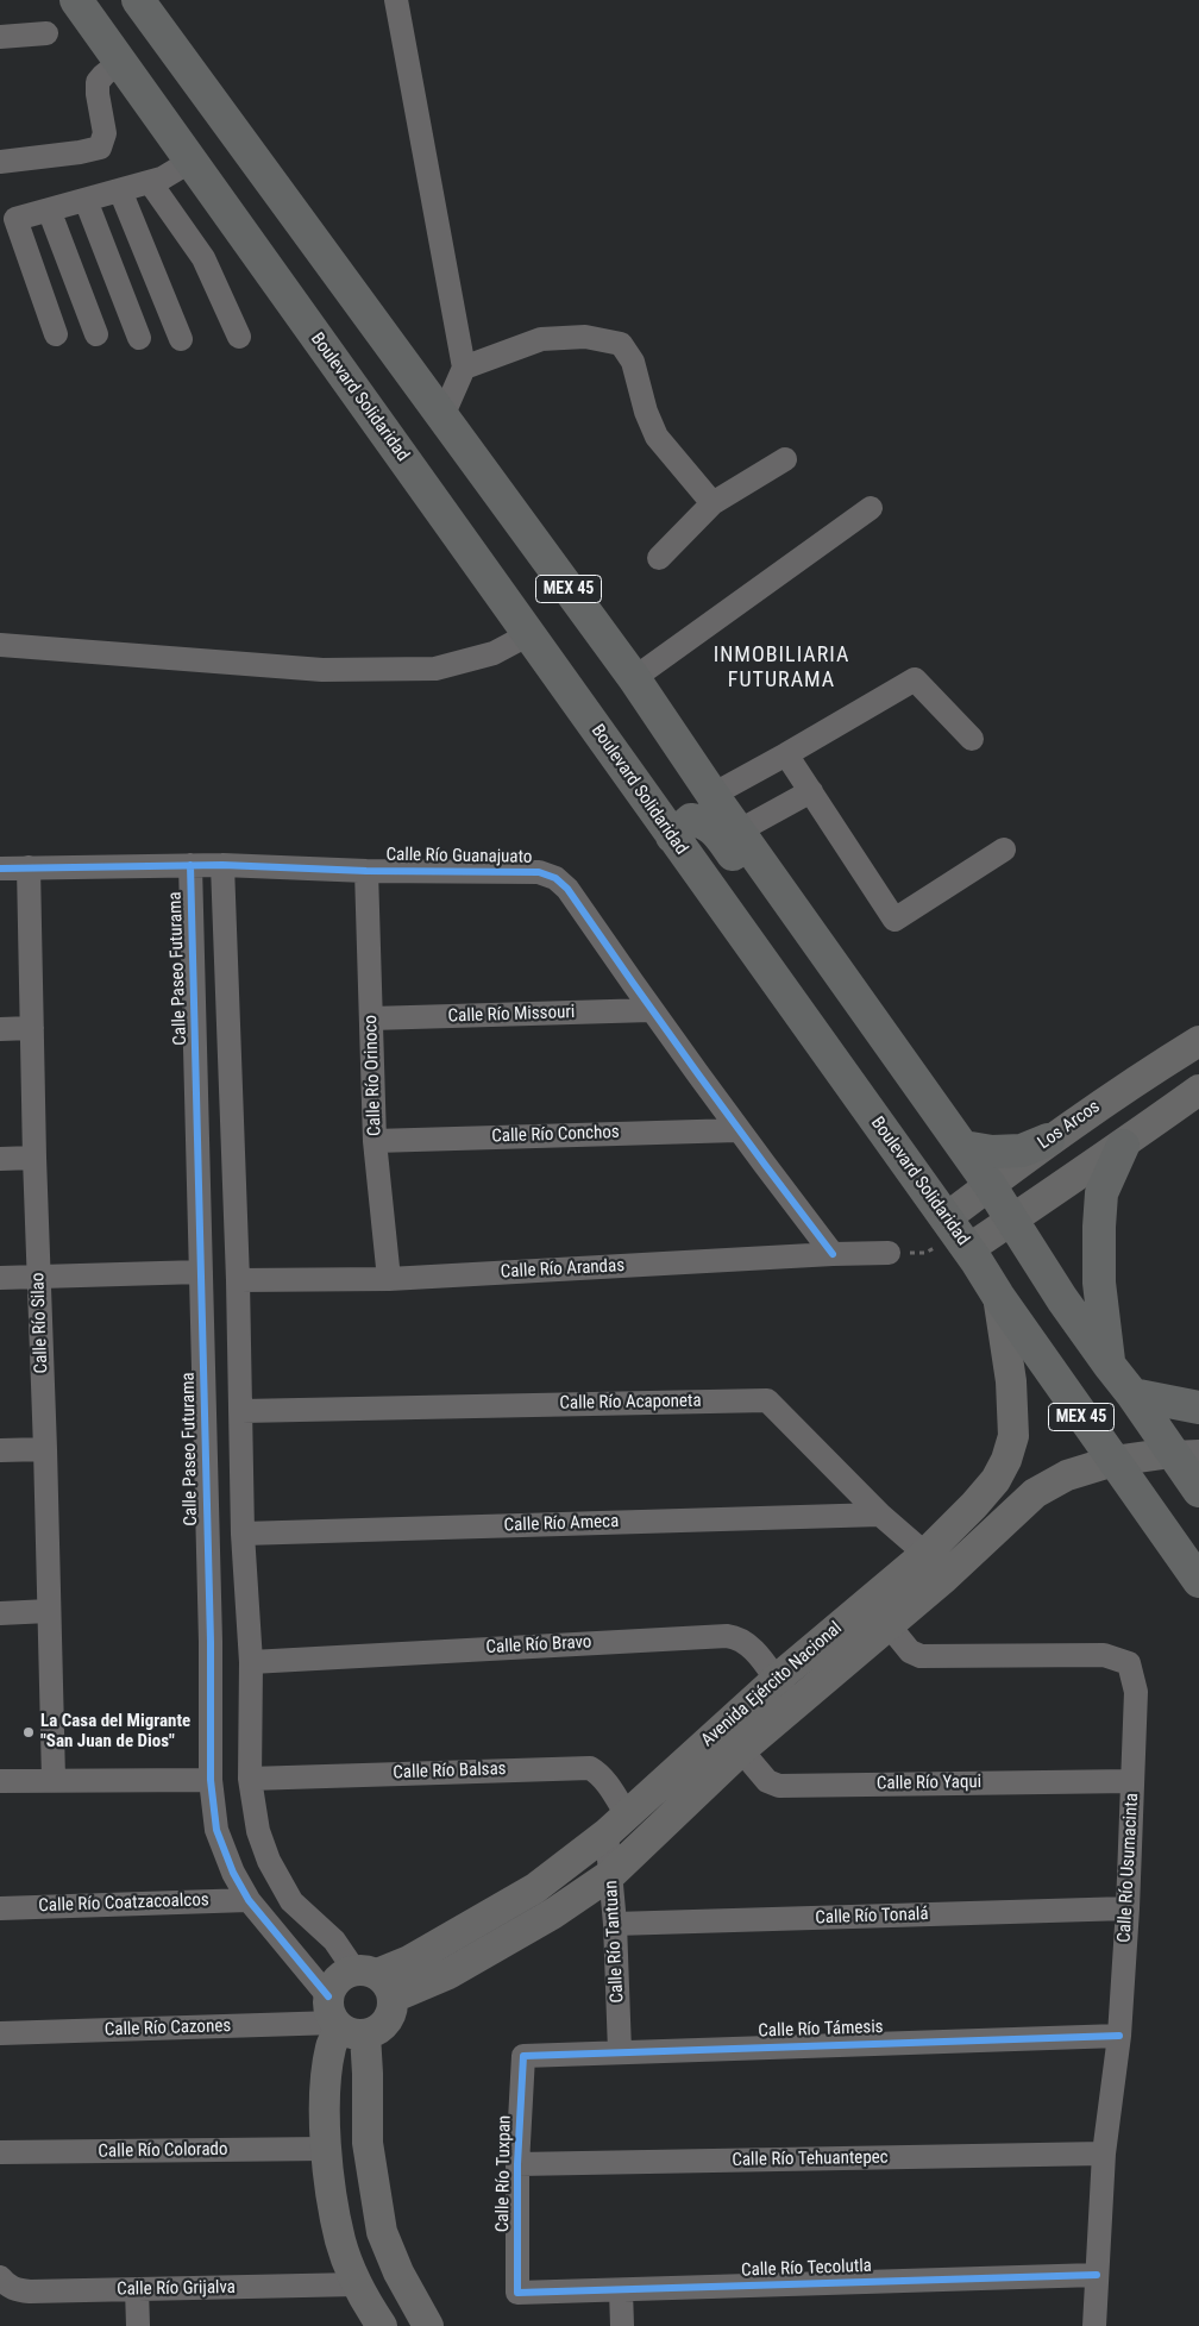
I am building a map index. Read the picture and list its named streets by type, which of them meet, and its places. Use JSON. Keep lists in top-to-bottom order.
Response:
{
  "streets": {
    "highway": ["Boulevard Solidaridad", "MEX 45"],
    "main road": ["Los Arcos", "Avenida Ejército Nacional"],
    "street": [
      "Calle Río Guanajuato",
      "Calle Paseo Futurama",
      "Calle Río Missouri",
      "Calle Río Orinoco",
      "Calle Río Conchos",
      "Calle Río Arandas",
      "Calle Río Silao",
      "Calle Río Acaponeta",
      "Calle Río Ameca",
      "Calle Río Bravo",
      "Calle Río Balsas",
      "Calle Río Yaqui",
      "Calle Río Usumacinta",
      "Calle Río Coatzacoalcos",
      "Calle Río Tonalá",
      "Calle Río Tantuan",
      "Calle Río Cazones",
      "Calle Río Támesis",
      "Calle Río Colorado",
      "Calle Río Tehuantepec",
      "Calle Río Tuxpan",
      "Calle Río Tecolutla",
      "Calle Río Grijalva"
    ]
  },
  "crossings": [
    ["Boulevard Solidaridad", "Los Arcos"],
    ["Boulevard Solidaridad", "Avenida Ejército Nacional"],
    ["MEX 45", "Los Arcos"],
    ["MEX 45", "Avenida Ejército Nacional"],
    ["Calle Río Guanajuato", "Calle Paseo Futurama"],
    ["Calle Río Guanajuato", "Calle Río Missouri"],
    ["Calle Río Guanajuato", "Calle Río Orinoco"],
    ["Calle Río Guanajuato", "Calle Río Conchos"],
    ["Calle Río Guanajuato", "Calle Río Arandas"],
    ["Calle Río Guanajuato", "Calle Río Silao"],
    ["Calle Paseo Futurama", "Calle Río Coatzacoalcos"],
    ["Calle Paseo Futurama", "Calle Río Cazones"],
    ["Calle Río Missouri", "Calle Río Orinoco"],
    ["Calle Río Orinoco", "Calle Río Conchos"],
    ["Calle Río Orinoco", "Calle Río Arandas"],
    ["Calle Río Acaponeta", "Calle Río Ameca"],
    ["Calle Río Acaponeta", "Avenida Ejército Nacional"],
    ["Calle Río Bravo", "Avenida Ejército Nacional"],
    ["Avenida Ejército Nacional", "Calle Río Balsas"],
    ["Avenida Ejército Nacional", "Calle Río Yaqui"],
    ["Avenida Ejército Nacional", "Calle Río Usumacinta"],
    ["Avenida Ejército Nacional", "Calle Río Tantuan"],
    ["Calle Río Balsas", "Calle Río Tantuan"],
    ["Calle Río Yaqui", "Calle Río Usumacinta"],
    ["Calle Río Usumacinta", "Calle Río Tonalá"],
    ["Calle Río Usumacinta", "Calle Río Támesis"],
    ["Calle Río Usumacinta", "Calle Río Tehuantepec"],
    ["Calle Río Usumacinta", "Calle Río Tecolutla"],
    ["Calle Río Tonalá", "Calle Río Tantuan"],
    ["Calle Río Tantuan", "Calle Río Támesis"],
    ["Calle Río Támesis", "Calle Río Tuxpan"],
    ["Calle Río Tehuantepec", "Calle Río Tuxpan"],
    ["Calle Río Tuxpan", "Calle Río Tecolutla"]
  ],
  "districts": ["INMOBILIARIA FUTURAMA"],
  "places": ["La Casa del Migrante \"San Juan de Dios\""]
}
